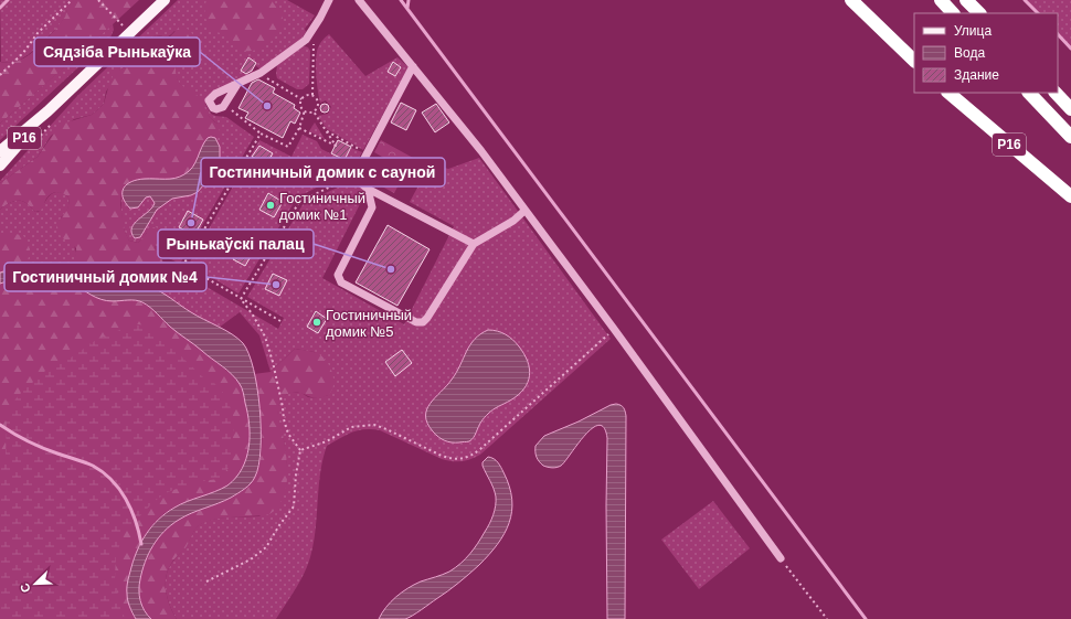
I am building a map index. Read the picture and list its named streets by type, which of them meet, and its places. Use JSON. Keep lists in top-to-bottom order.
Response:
{
  "streets": {
    "highway": ["Р16"]
  },
  "places": [
    "Сядзіба Рынькаўка",
    "Гостиничный домик №1",
    "Гостиничный домик с сауной",
    "Рынькаўскi палац",
    "Гостиничный домик №4",
    "Гостиничный домик №5"
  ],
  "legend": ["Улица", "Вода", "Здание"],
  "north": "bottom left"
}
